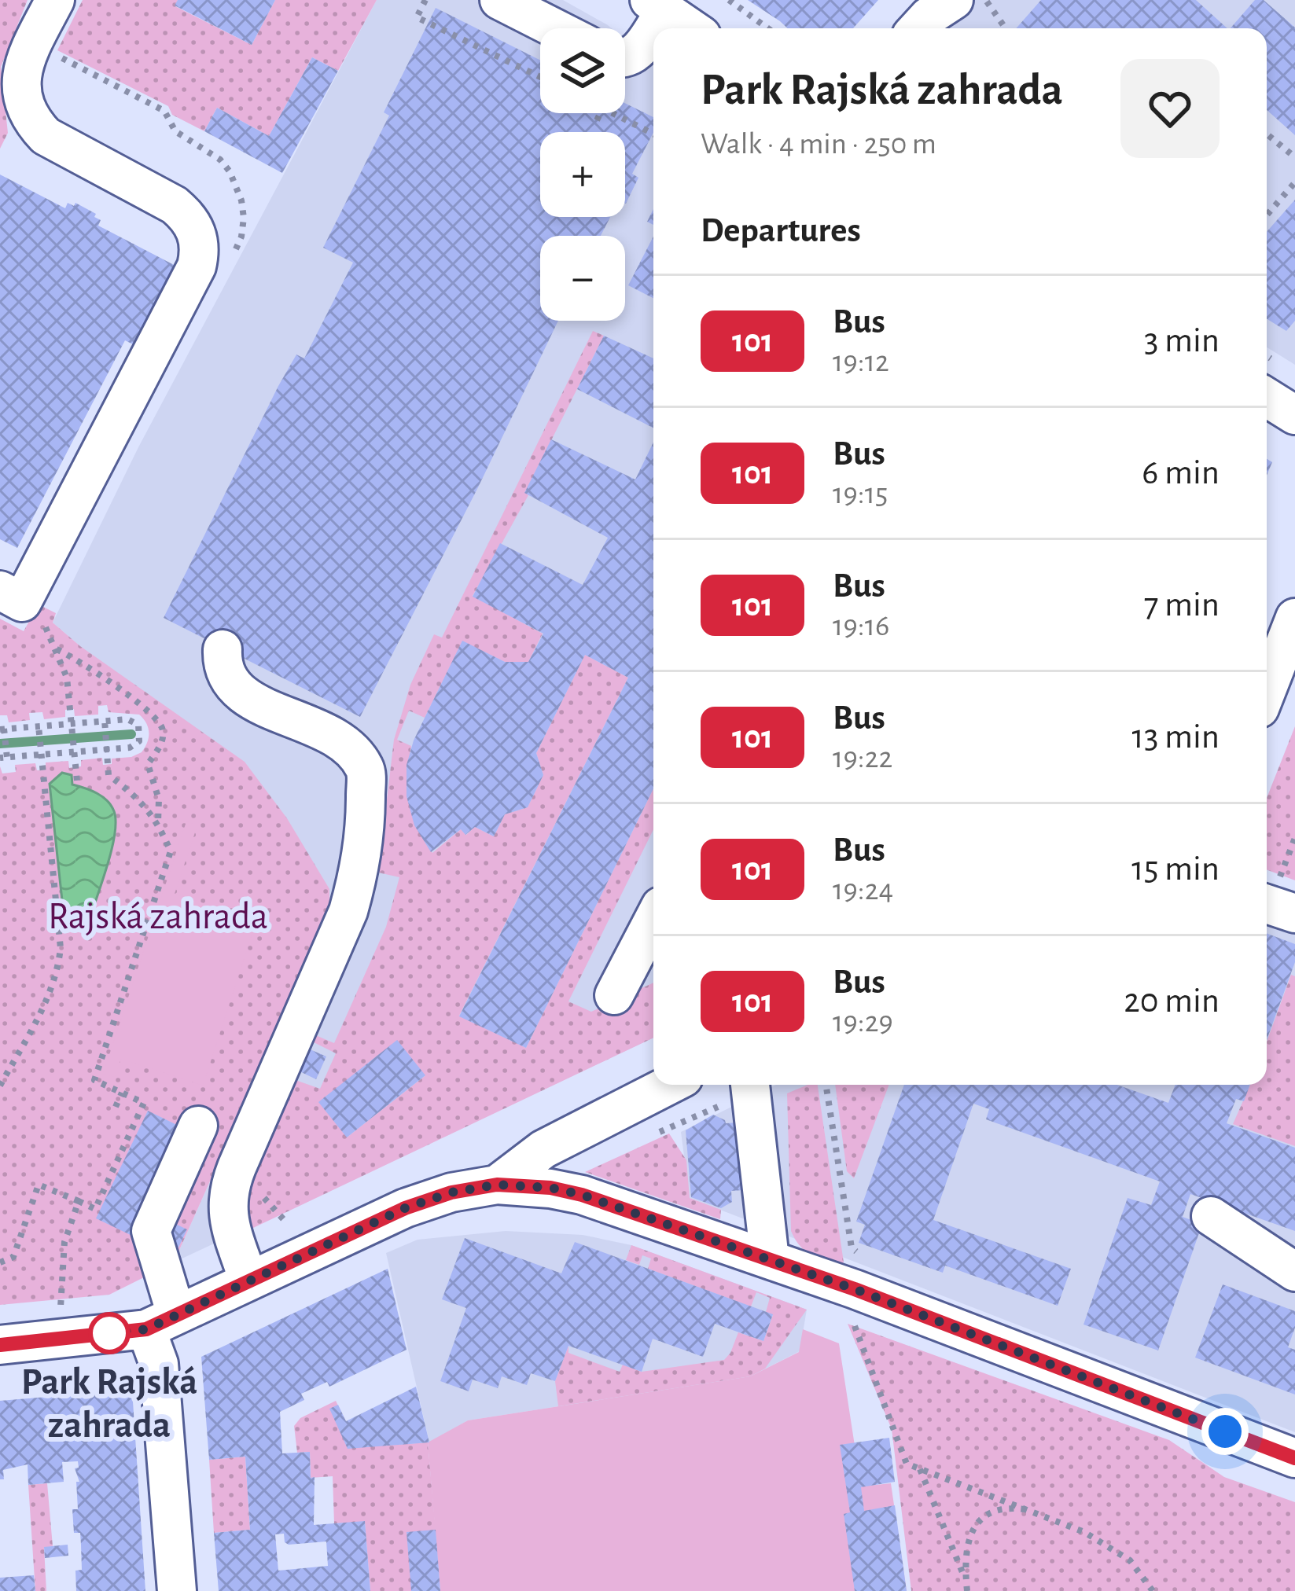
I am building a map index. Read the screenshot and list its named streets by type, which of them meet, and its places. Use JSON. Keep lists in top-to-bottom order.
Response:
{
  "parks": ["Rajská zahrada"],
  "places": ["Park Rajská zahrada"],
  "lines": ["bus line 101"],
  "page": {
    "map_buttons": ["+", "−"],
    "heading": [
      ["Park Rajská zahrada", "Walk · 4 min · 250 m"],
      "Departures"
    ],
    "list": [
      {
        "mark": "101",
        "name": "Bus",
        "note": "19:12",
        "value": "3 min"
      },
      {
        "mark": "101",
        "name": "Bus",
        "note": "19:15",
        "value": "6 min"
      },
      {
        "mark": "101",
        "name": "Bus",
        "note": "19:16",
        "value": "7 min"
      },
      {
        "mark": "101",
        "name": "Bus",
        "note": "19:22",
        "value": "13 min"
      },
      {
        "mark": "101",
        "name": "Bus",
        "note": "19:24",
        "value": "15 min"
      },
      {
        "mark": "101",
        "name": "Bus",
        "note": "19:29",
        "value": "20 min"
      }
    ]
  }
}
